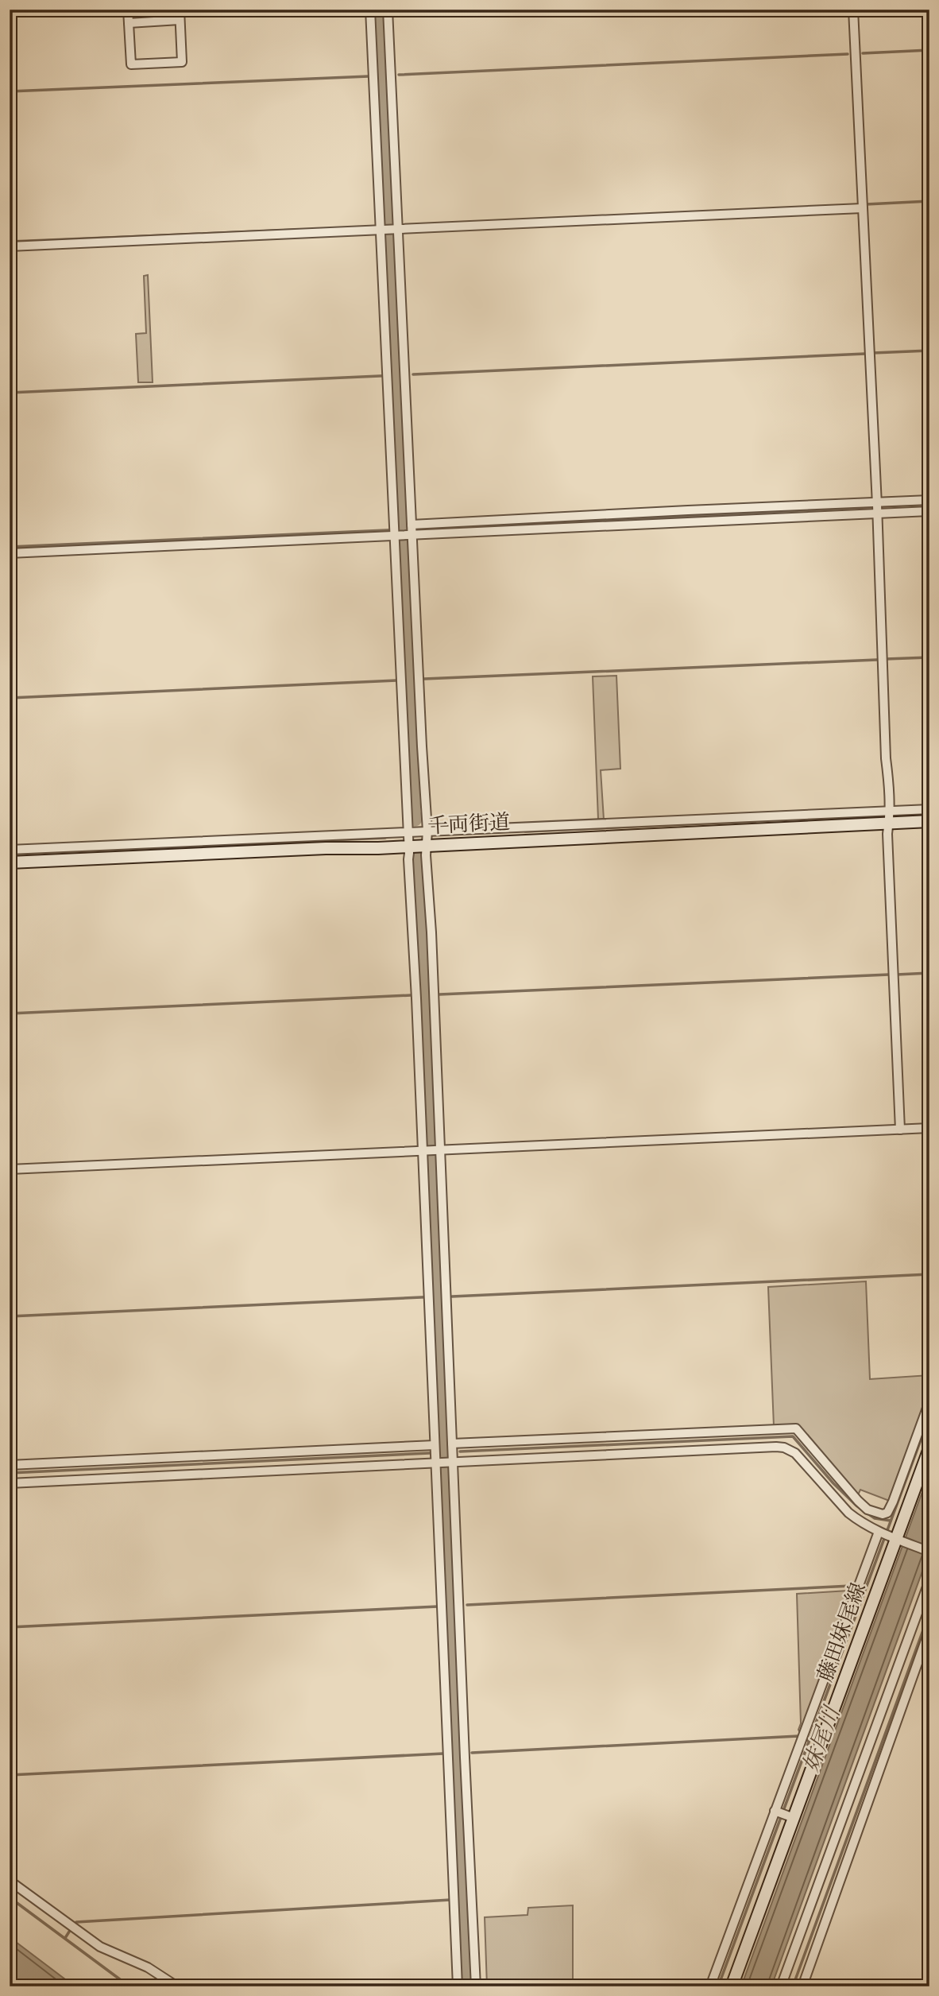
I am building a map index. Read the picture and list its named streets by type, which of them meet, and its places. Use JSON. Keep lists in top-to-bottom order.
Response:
{
  "streets": {
    "street": ["千両街道", "藤田妹尾線"]
  },
  "water": ["妹尾川"]
}
